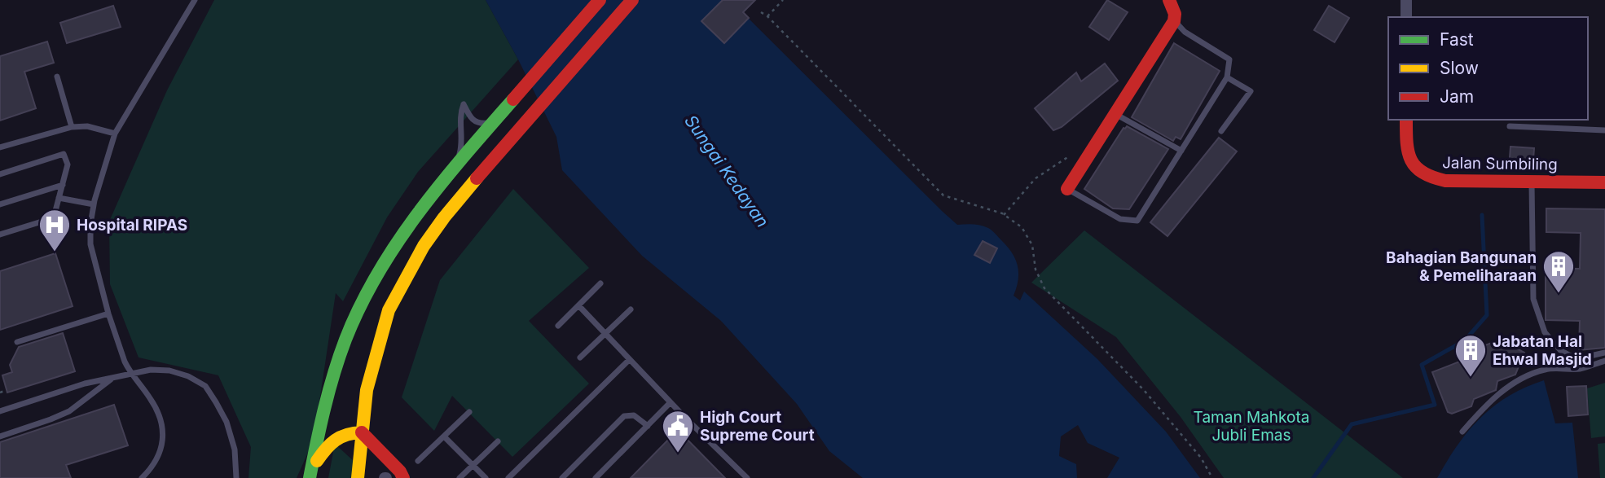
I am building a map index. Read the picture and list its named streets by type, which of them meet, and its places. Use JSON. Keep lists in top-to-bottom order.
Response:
{
  "streets": {
    "main road": ["Jalan Sumbiling"]
  },
  "water": ["Sungai Kedayan"],
  "parks": ["Taman Mahkota Jubli Emas"],
  "places": {
    "hospital": ["Hospital RIPAS"],
    "building": ["Bahagian Bangunan & Pemeliharaan", "Jabatan Hal Ehwal Masjid"],
    "public building": ["High Court Supreme Court"]
  },
  "legend": ["Fast", "Slow", "Jam"]
}
